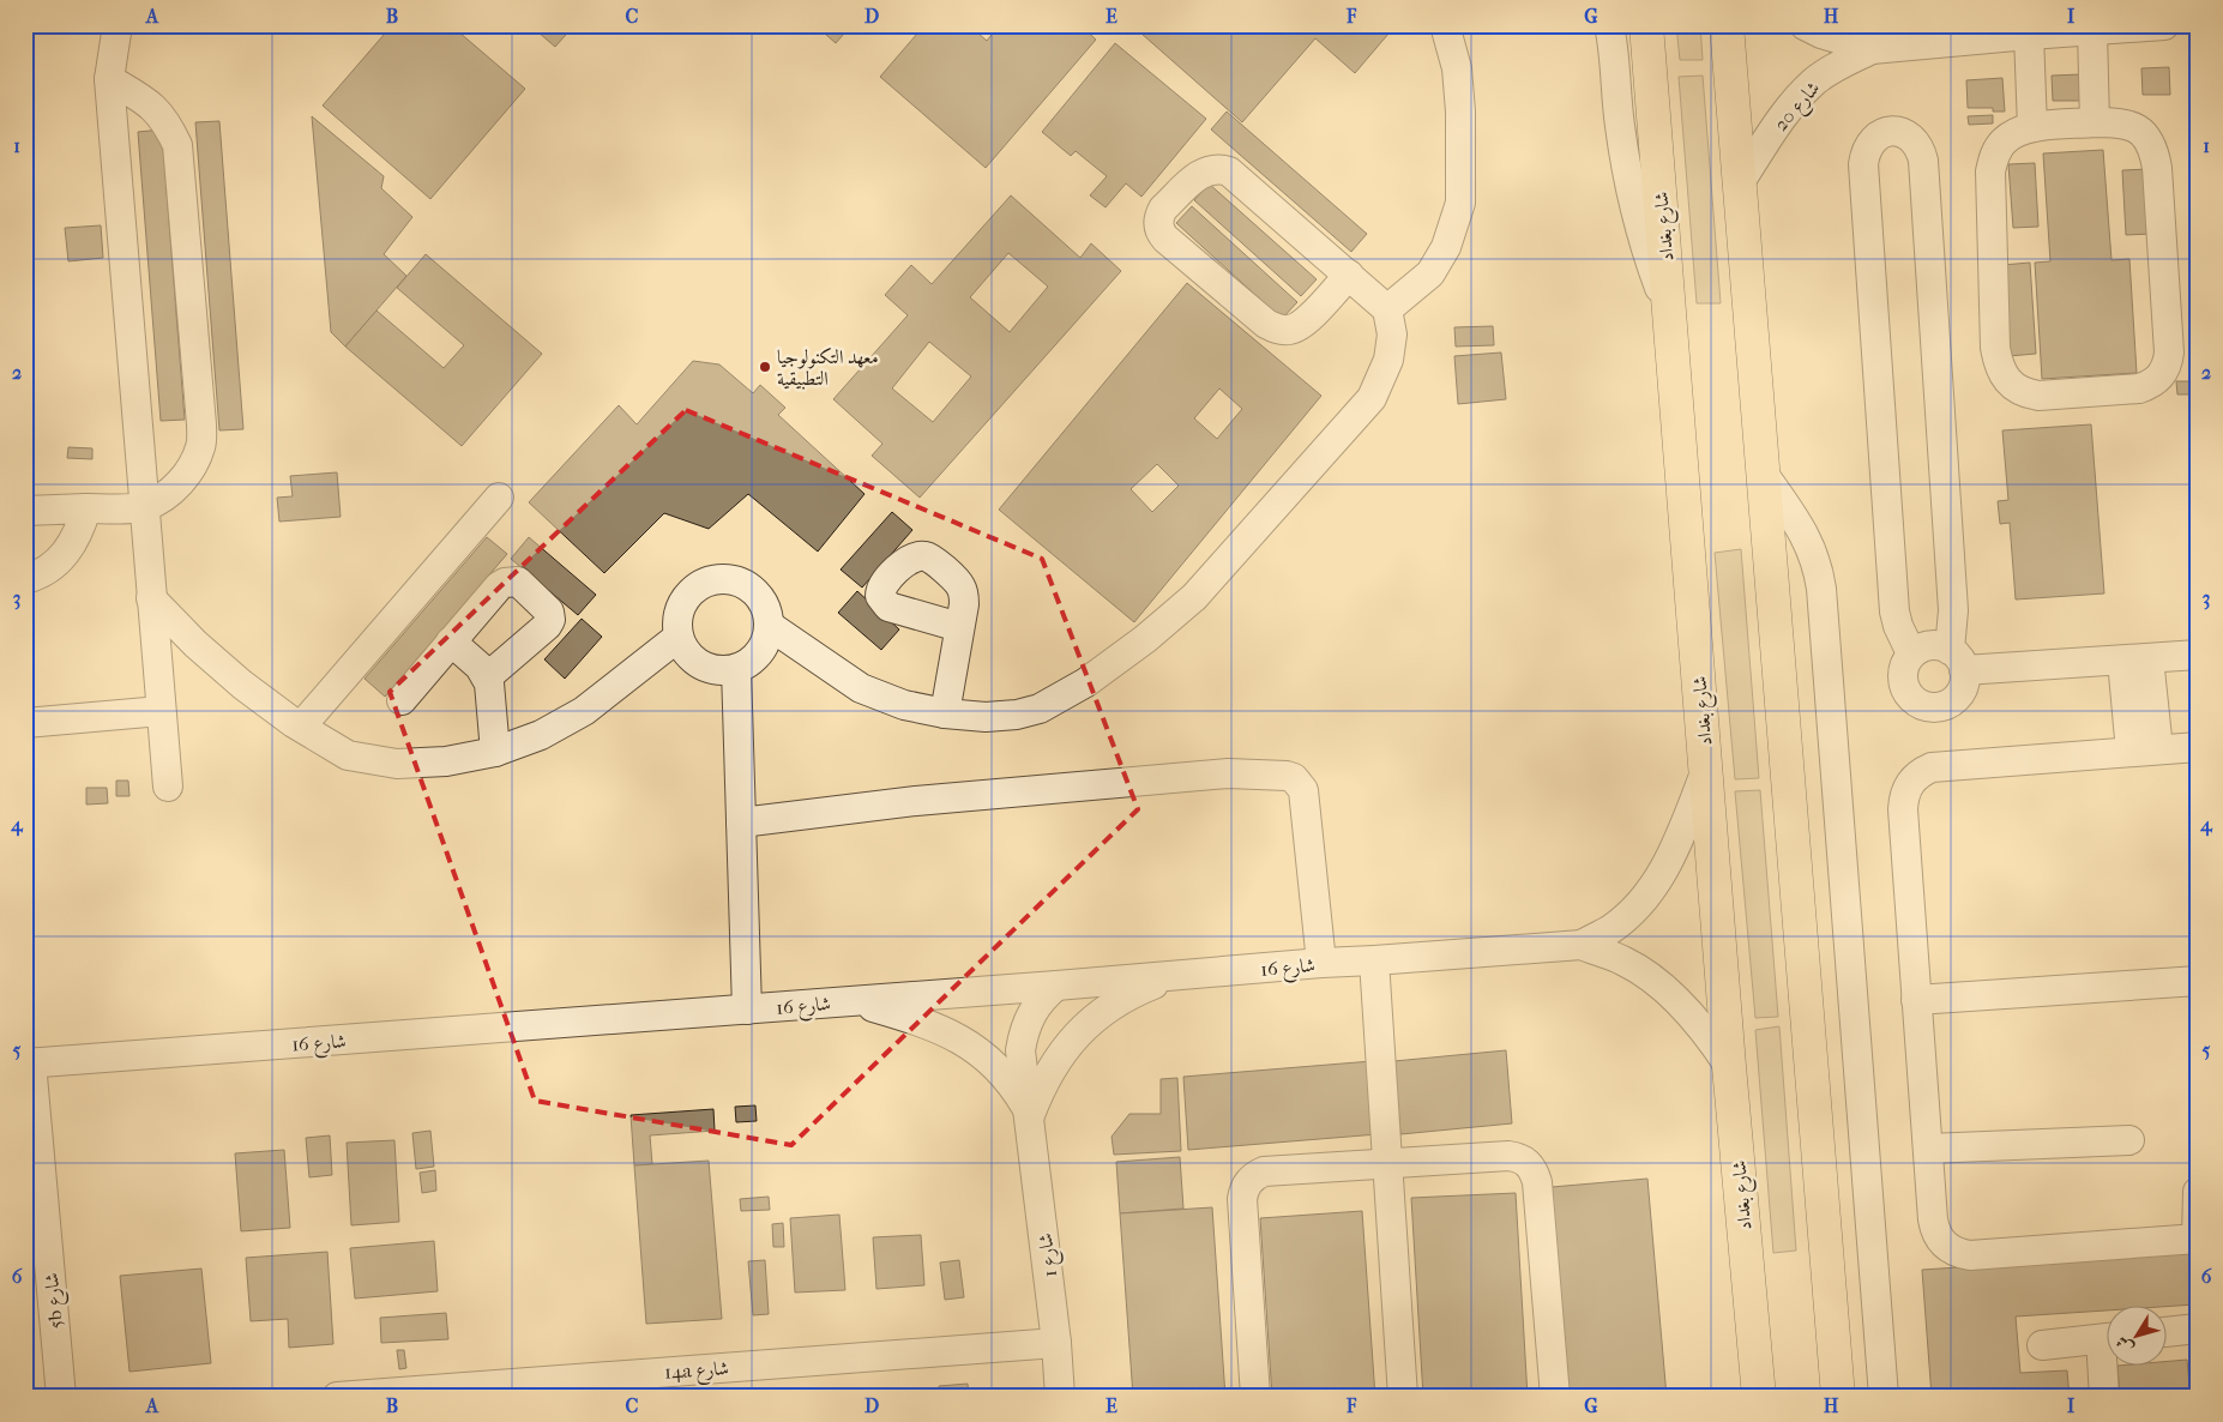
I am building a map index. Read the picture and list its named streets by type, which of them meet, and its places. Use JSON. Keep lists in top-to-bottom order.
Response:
{
  "streets": {
    "main road": ["شارع بغداد"],
    "street": [
      "شارع 20",
      "شارع 16",
      "شارع 1",
      "5b شارع",
      "14a شارع"
    ]
  },
  "crossings": [
    ["شارع بغداد", "شارع 16"],
    ["شارع 16", "شارع 1"],
    ["شارع 16", "5b شارع"],
    ["شارع 1", "14a شارع"]
  ],
  "places": ["معهد التكنولوجيا التطبيقية"],
  "north": "bottom left",
  "grid": {
    "columns": [
      "A",
      "B",
      "C",
      "D",
      "E",
      "F",
      "G",
      "H",
      "I"
    ],
    "rows": [
      "1",
      "2",
      "3",
      "4",
      "5",
      "6"
    ]
  }
}
